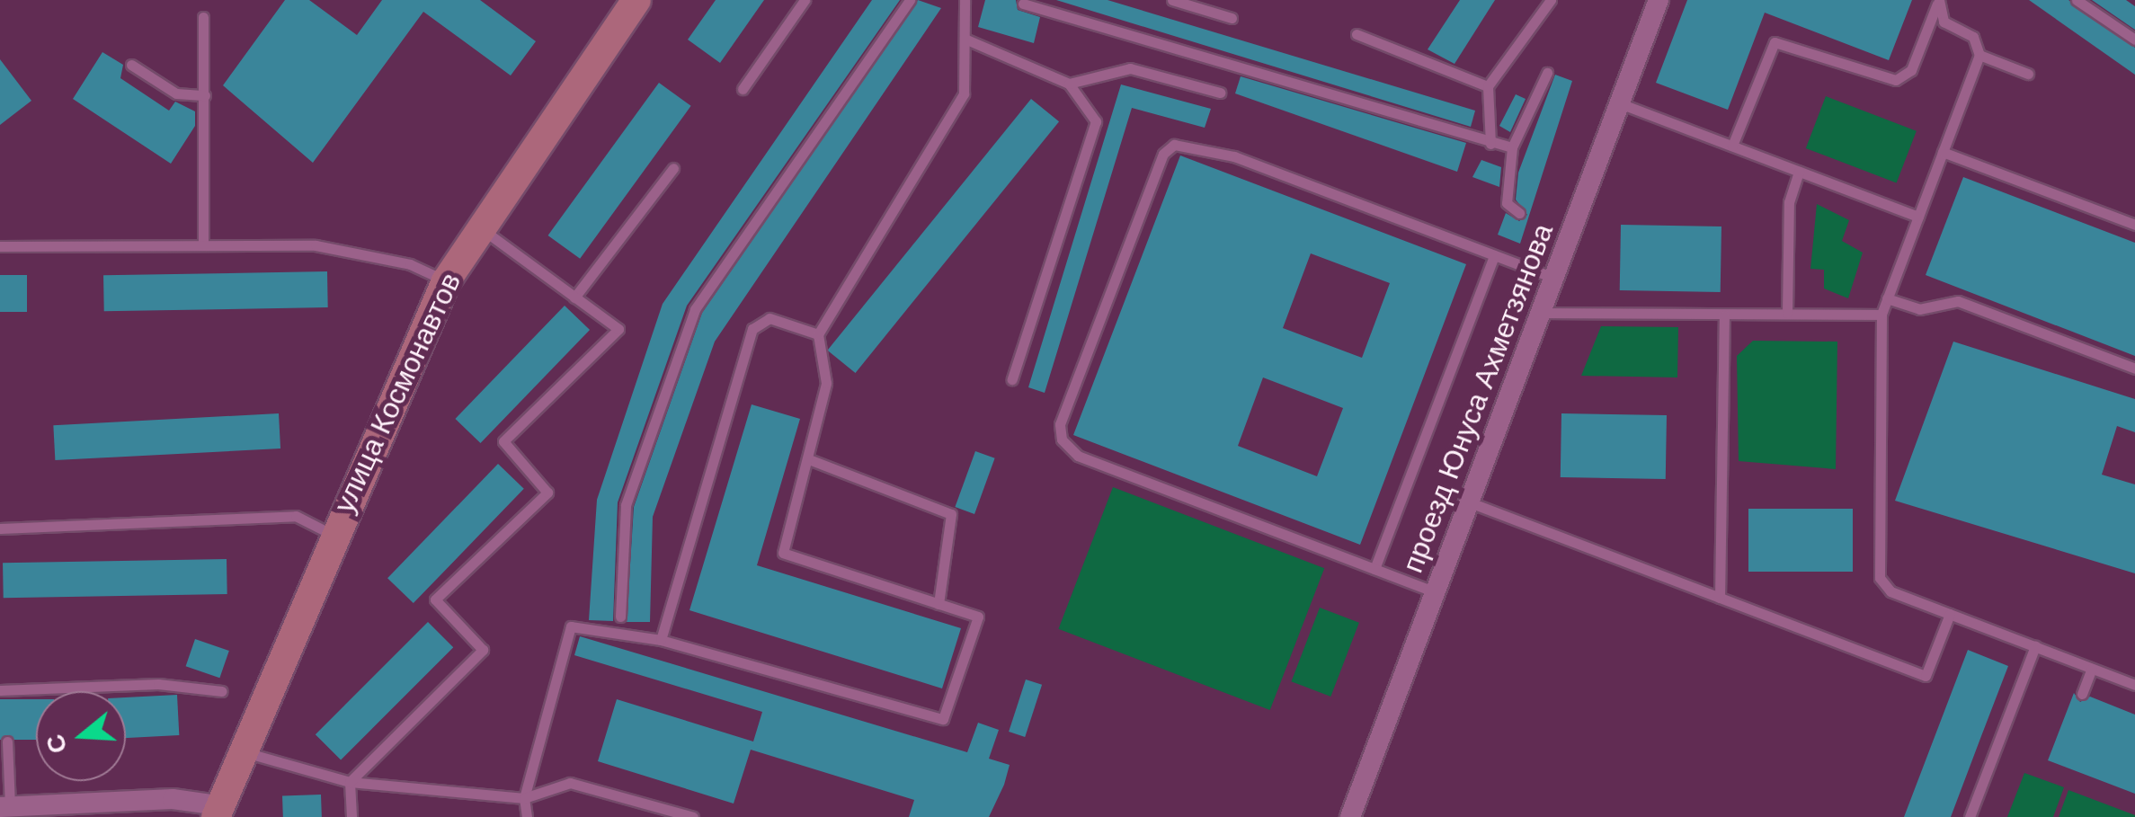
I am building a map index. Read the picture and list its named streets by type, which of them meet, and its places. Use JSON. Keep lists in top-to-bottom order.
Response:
{
  "streets": {
    "street": ["улица Космонавтов", "проезд Юнуса Ахметзянова"]
  },
  "north": "left"
}
